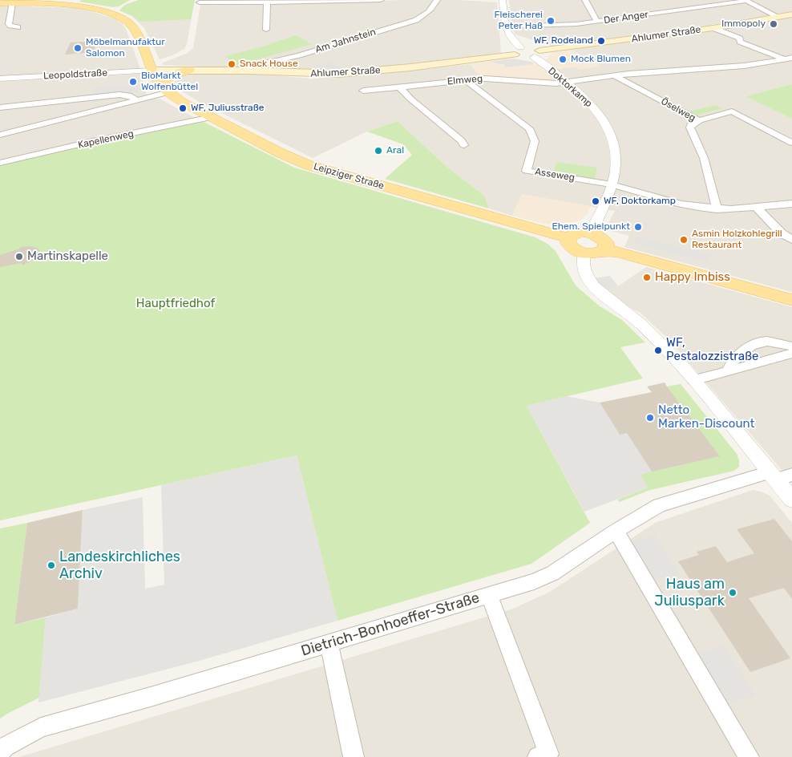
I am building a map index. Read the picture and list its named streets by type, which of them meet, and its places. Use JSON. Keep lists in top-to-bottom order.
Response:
{
  "streets": {
    "main road": ["Ahlumer Straße", "Leipziger Straße"],
    "street": [
      "Der Anger",
      "Am Jahnstein",
      "Leopoldstraße",
      "Elmweg",
      "Doktorkamp",
      "Öselweg",
      "Kapellenweg",
      "Asseweg",
      "Dietrich-Bonhoeffer-Straße"
    ]
  },
  "crossings": [
    ["Ahlumer Straße", "Am Jahnstein"],
    ["Ahlumer Straße", "Leopoldstraße"],
    ["Ahlumer Straße", "Doktorkamp"],
    ["Ahlumer Straße", "Leipziger Straße"],
    ["Leopoldstraße", "Leipziger Straße"],
    ["Elmweg", "Doktorkamp"],
    ["Elmweg", "Asseweg"],
    ["Doktorkamp", "Asseweg"],
    ["Öselweg", "Asseweg"],
    ["Kapellenweg", "Leipziger Straße"]
  ],
  "parks": ["Hauptfriedhof"],
  "places": [
    "Fleischerei Peter Haß",
    "Immopoly",
    "WF, Rodeland",
    "Möbelmanufaktur Salomon",
    "Mock Blumen",
    "Snack House",
    "BioMarkt Wolfenbüttel",
    "WF, Juliusstraße",
    "Aral",
    "WF, Doktorkamp",
    "Ehem. Spielpunkt",
    "Asmin Holzkohlegrill Restaurant",
    "Martinskapelle",
    "Happy Imbiss",
    "WF, Pestalozzistraße",
    "Netto Marken-Discount",
    "Landeskirchliches Archiv",
    "Haus am Juliuspark"
  ]
}
